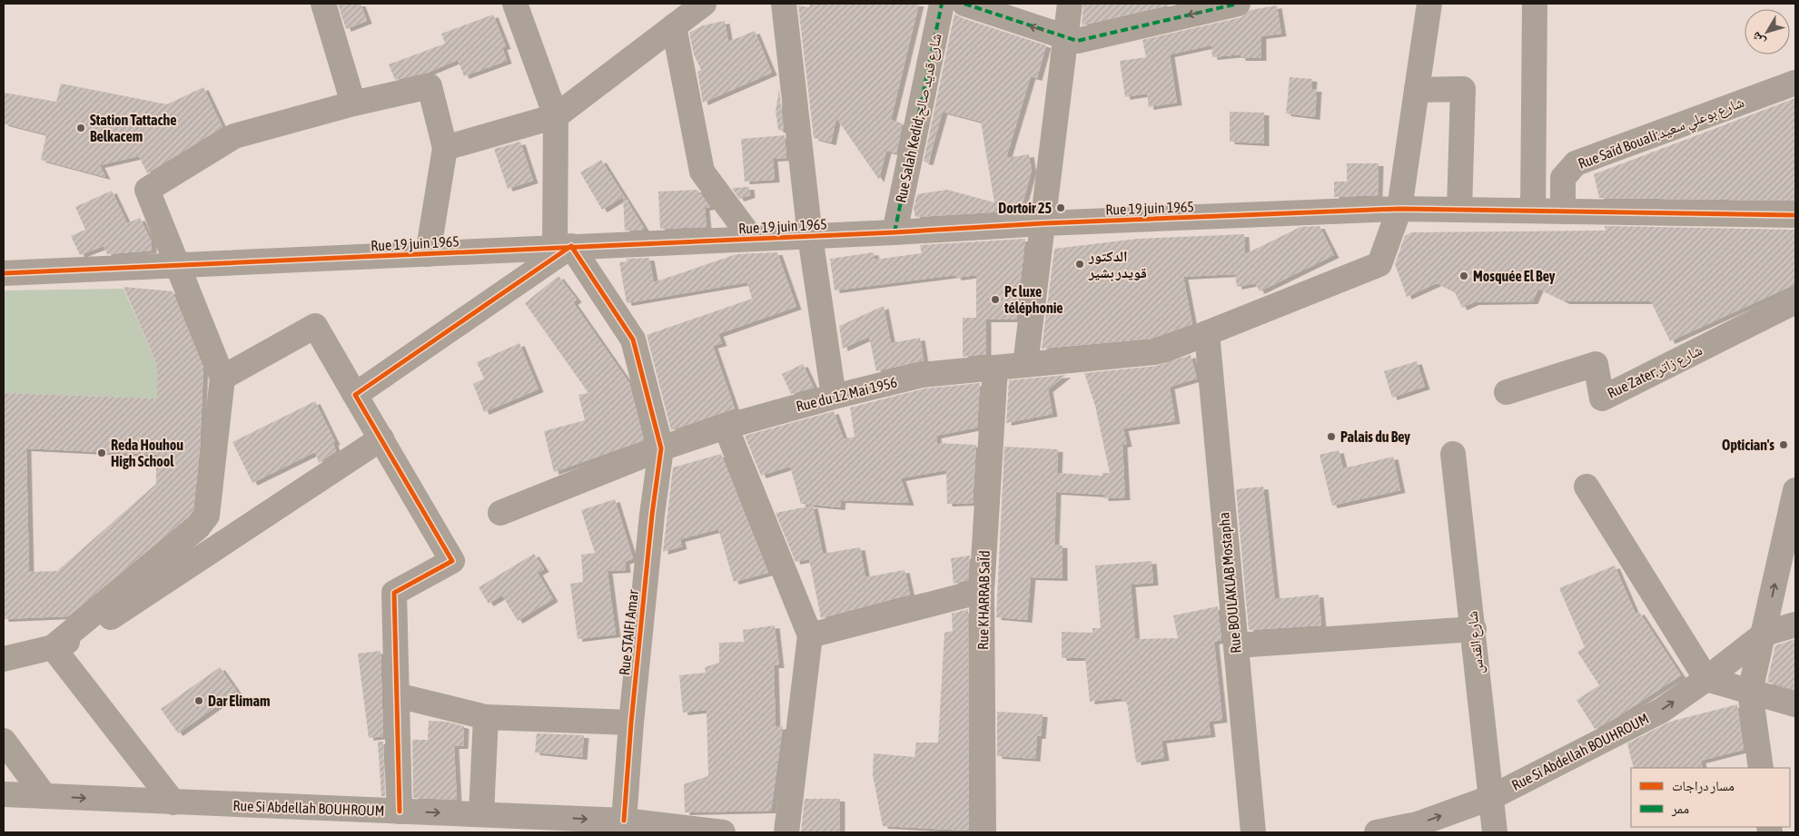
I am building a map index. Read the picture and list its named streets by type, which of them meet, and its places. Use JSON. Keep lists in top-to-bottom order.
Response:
{
  "streets": {
    "street": [
      "Rue Salah Kedid;شارع قديد صالح",
      "Rue Saïd Bouali;شارع بوعلي سعيد",
      "Rue 19 juin 1965",
      "Rue Zater;شارع زاتر",
      "Rue du 12 Mai 1956",
      "Rue BOULAKLAB Mostapha",
      "Rue KHARRAB SaÏd",
      "Rue STAIFI Amar",
      "شارع القدس",
      "Rue Si Abdellah BOUHROUM"
    ]
  },
  "crossings": [
    ["Rue Salah Kedid;شارع قديد صالح", "Rue 19 juin 1965"],
    ["Rue Saïd Bouali;شارع بوعلي سعيد", "Rue 19 juin 1965"],
    ["Rue 19 juin 1965", "Rue du 12 Mai 1956"],
    ["Rue du 12 Mai 1956", "Rue BOULAKLAB Mostapha"],
    ["Rue du 12 Mai 1956", "Rue KHARRAB SaÏd"],
    ["Rue du 12 Mai 1956", "Rue STAIFI Amar"],
    ["Rue STAIFI Amar", "Rue Si Abdellah BOUHROUM"],
    ["شارع القدس", "Rue Si Abdellah BOUHROUM"]
  ],
  "places": [
    "Station Tattache Belkacem",
    "Dortoir 25",
    "الدكتور قويدر بشير",
    "Mosquée El Bey",
    "Pc luxe téléphonie",
    "Palais du Bey",
    "Optician's",
    "Reda Houhou High School",
    "Dar Elimam"
  ],
  "legend": ["مسار دراجات", "ممر"],
  "north": "bottom left"
}
